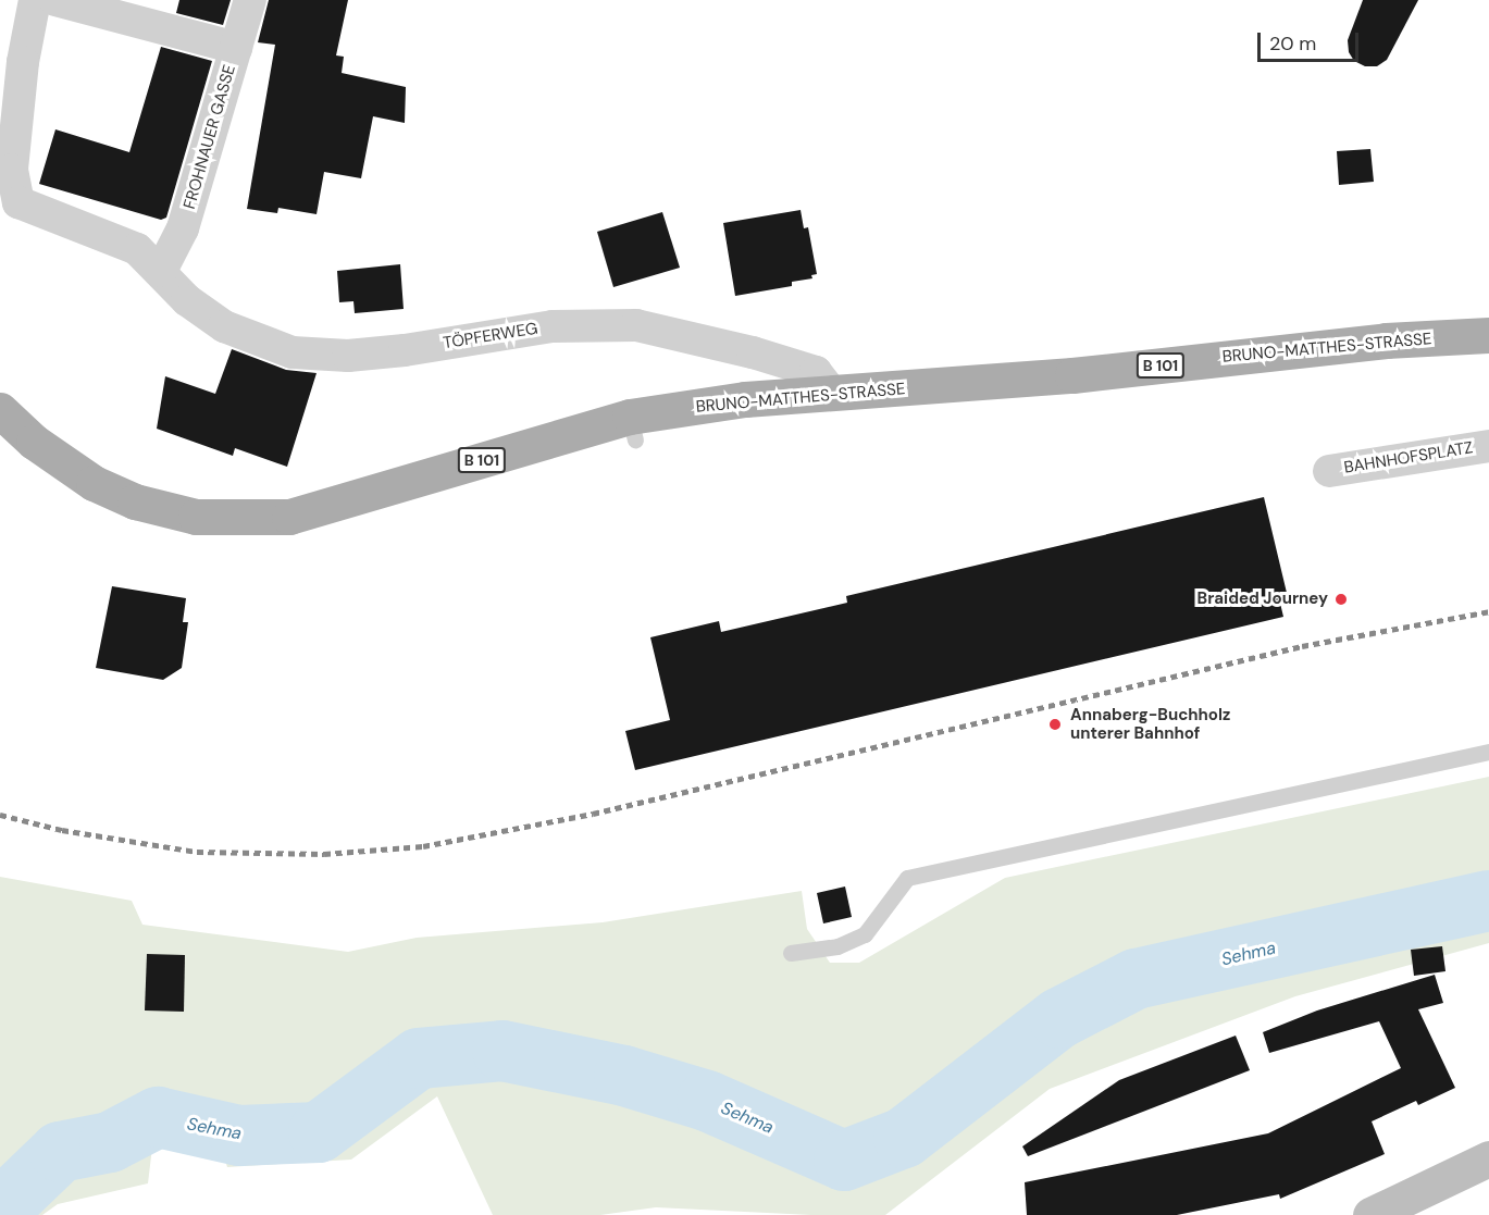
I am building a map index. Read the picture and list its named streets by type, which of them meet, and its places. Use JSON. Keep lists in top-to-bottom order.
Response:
{
  "streets": {
    "main road": ["BRUNO-MATTHES-STRASSE", "B 101"],
    "street": ["FROHNAUER GASSE", "TÖPFERWEG", "BAHNHOFSPLATZ"]
  },
  "crossings": [
    ["FROHNAUER GASSE", "TÖPFERWEG"],
    ["TÖPFERWEG", "BRUNO-MATTHES-STRASSE"]
  ],
  "water": ["Sehma"],
  "places": ["Braided Journey", "Annaberg-Buchholz unterer Bahnhof"],
  "scale_bar": "20 m"
}
